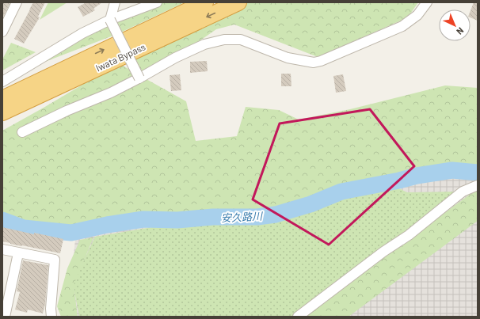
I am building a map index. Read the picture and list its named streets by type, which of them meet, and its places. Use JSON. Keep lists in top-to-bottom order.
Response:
{
  "streets": {
    "highway": ["Iwata Bypass"]
  },
  "water": ["安久路川"],
  "north": "bottom right"
}
